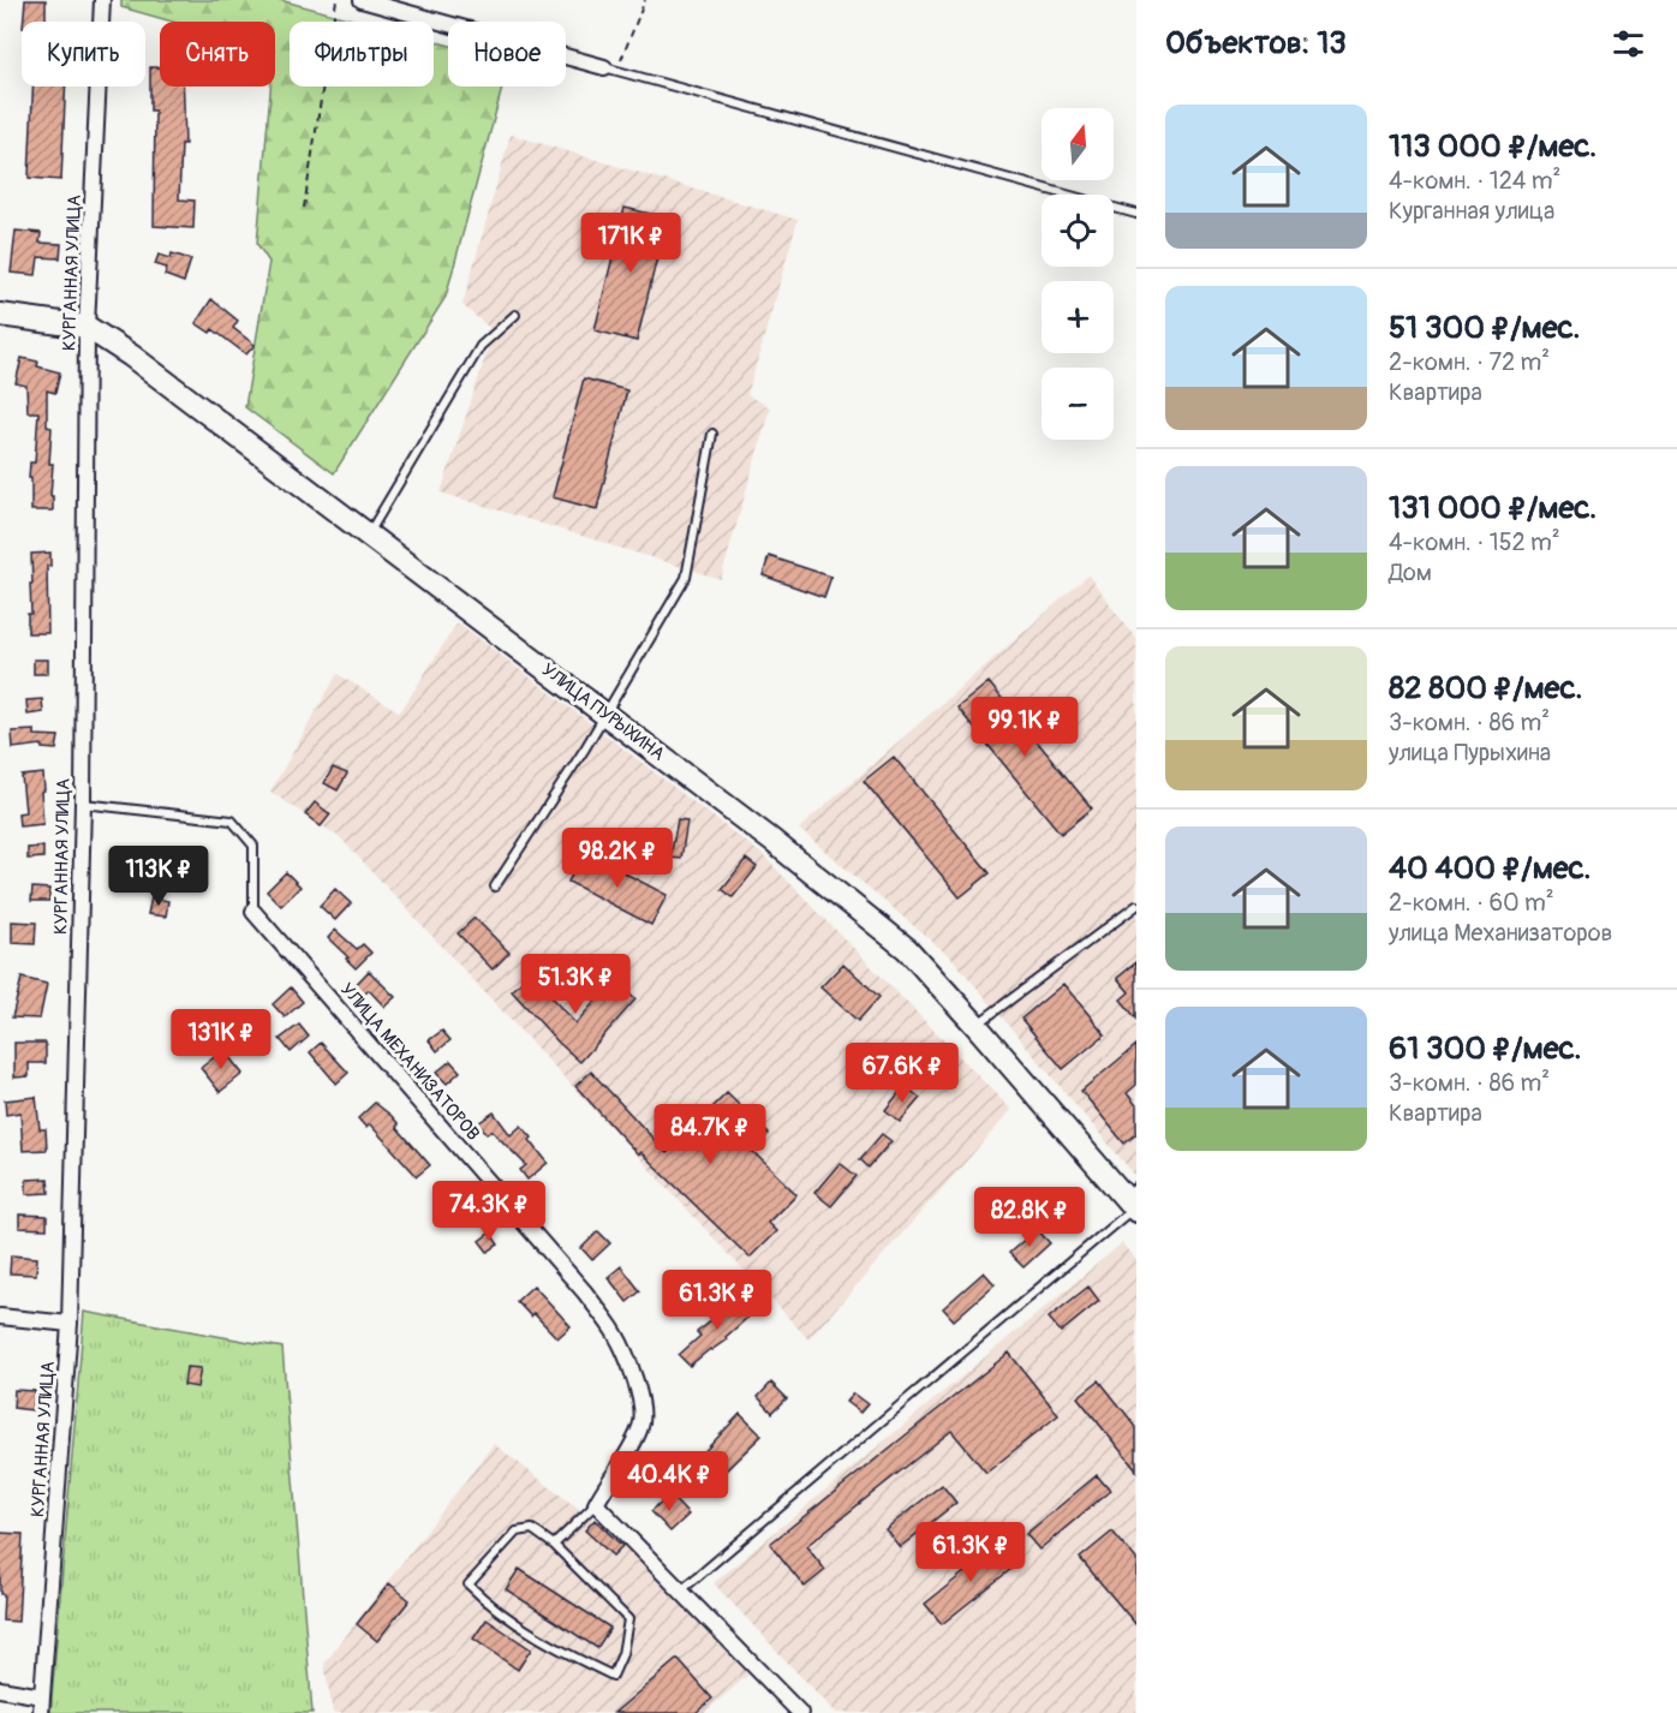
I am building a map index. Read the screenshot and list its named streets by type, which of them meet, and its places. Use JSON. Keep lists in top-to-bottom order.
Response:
{
  "streets": {
    "street": ["КУРГАННАЯ УЛИЦА", "УЛИЦА ПУРЫХИНА", "УЛИЦА МЕХАНИЗАТОРОВ"]
  },
  "crossings": [
    ["КУРГАННАЯ УЛИЦА", "УЛИЦА ПУРЫХИНА"]
  ],
  "north": "top",
  "page": {
    "heading": "Объектов: 13",
    "chip": [
      "Купить",
      "Снять",
      "Фильтры",
      "Новое"
    ],
    "list": [
      {
        "name": "113 000 ₽/мес.",
        "note": "4-комн. · 124 m² · Курганная улица"
      },
      {
        "name": "51 300 ₽/мес.",
        "note": "2-комн. · 72 m² · Квартира"
      },
      {
        "name": "131 000 ₽/мес.",
        "note": "4-комн. · 152 m² · Дом"
      },
      {
        "name": "82 800 ₽/мес.",
        "note": "3-комн. · 86 m² · улица Пурыхина"
      },
      {
        "name": "40 400 ₽/мес.",
        "note": "2-комн. · 60 m² · улица Механизаторов"
      },
      {
        "name": "61 300 ₽/мес.",
        "note": "3-комн. · 86 m² · Квартира"
      }
    ],
    "map_buttons": ["+", "−"],
    "price": [
      "171K ₽",
      "99.1K ₽",
      "98.2K ₽",
      "113K ₽",
      "51.3K ₽",
      "131K ₽",
      "67.6K ₽",
      "84.7K ₽",
      "74.3K ₽",
      "82.8K ₽",
      "61.3K ₽",
      "40.4K ₽",
      "61.3K ₽"
    ]
  }
}
